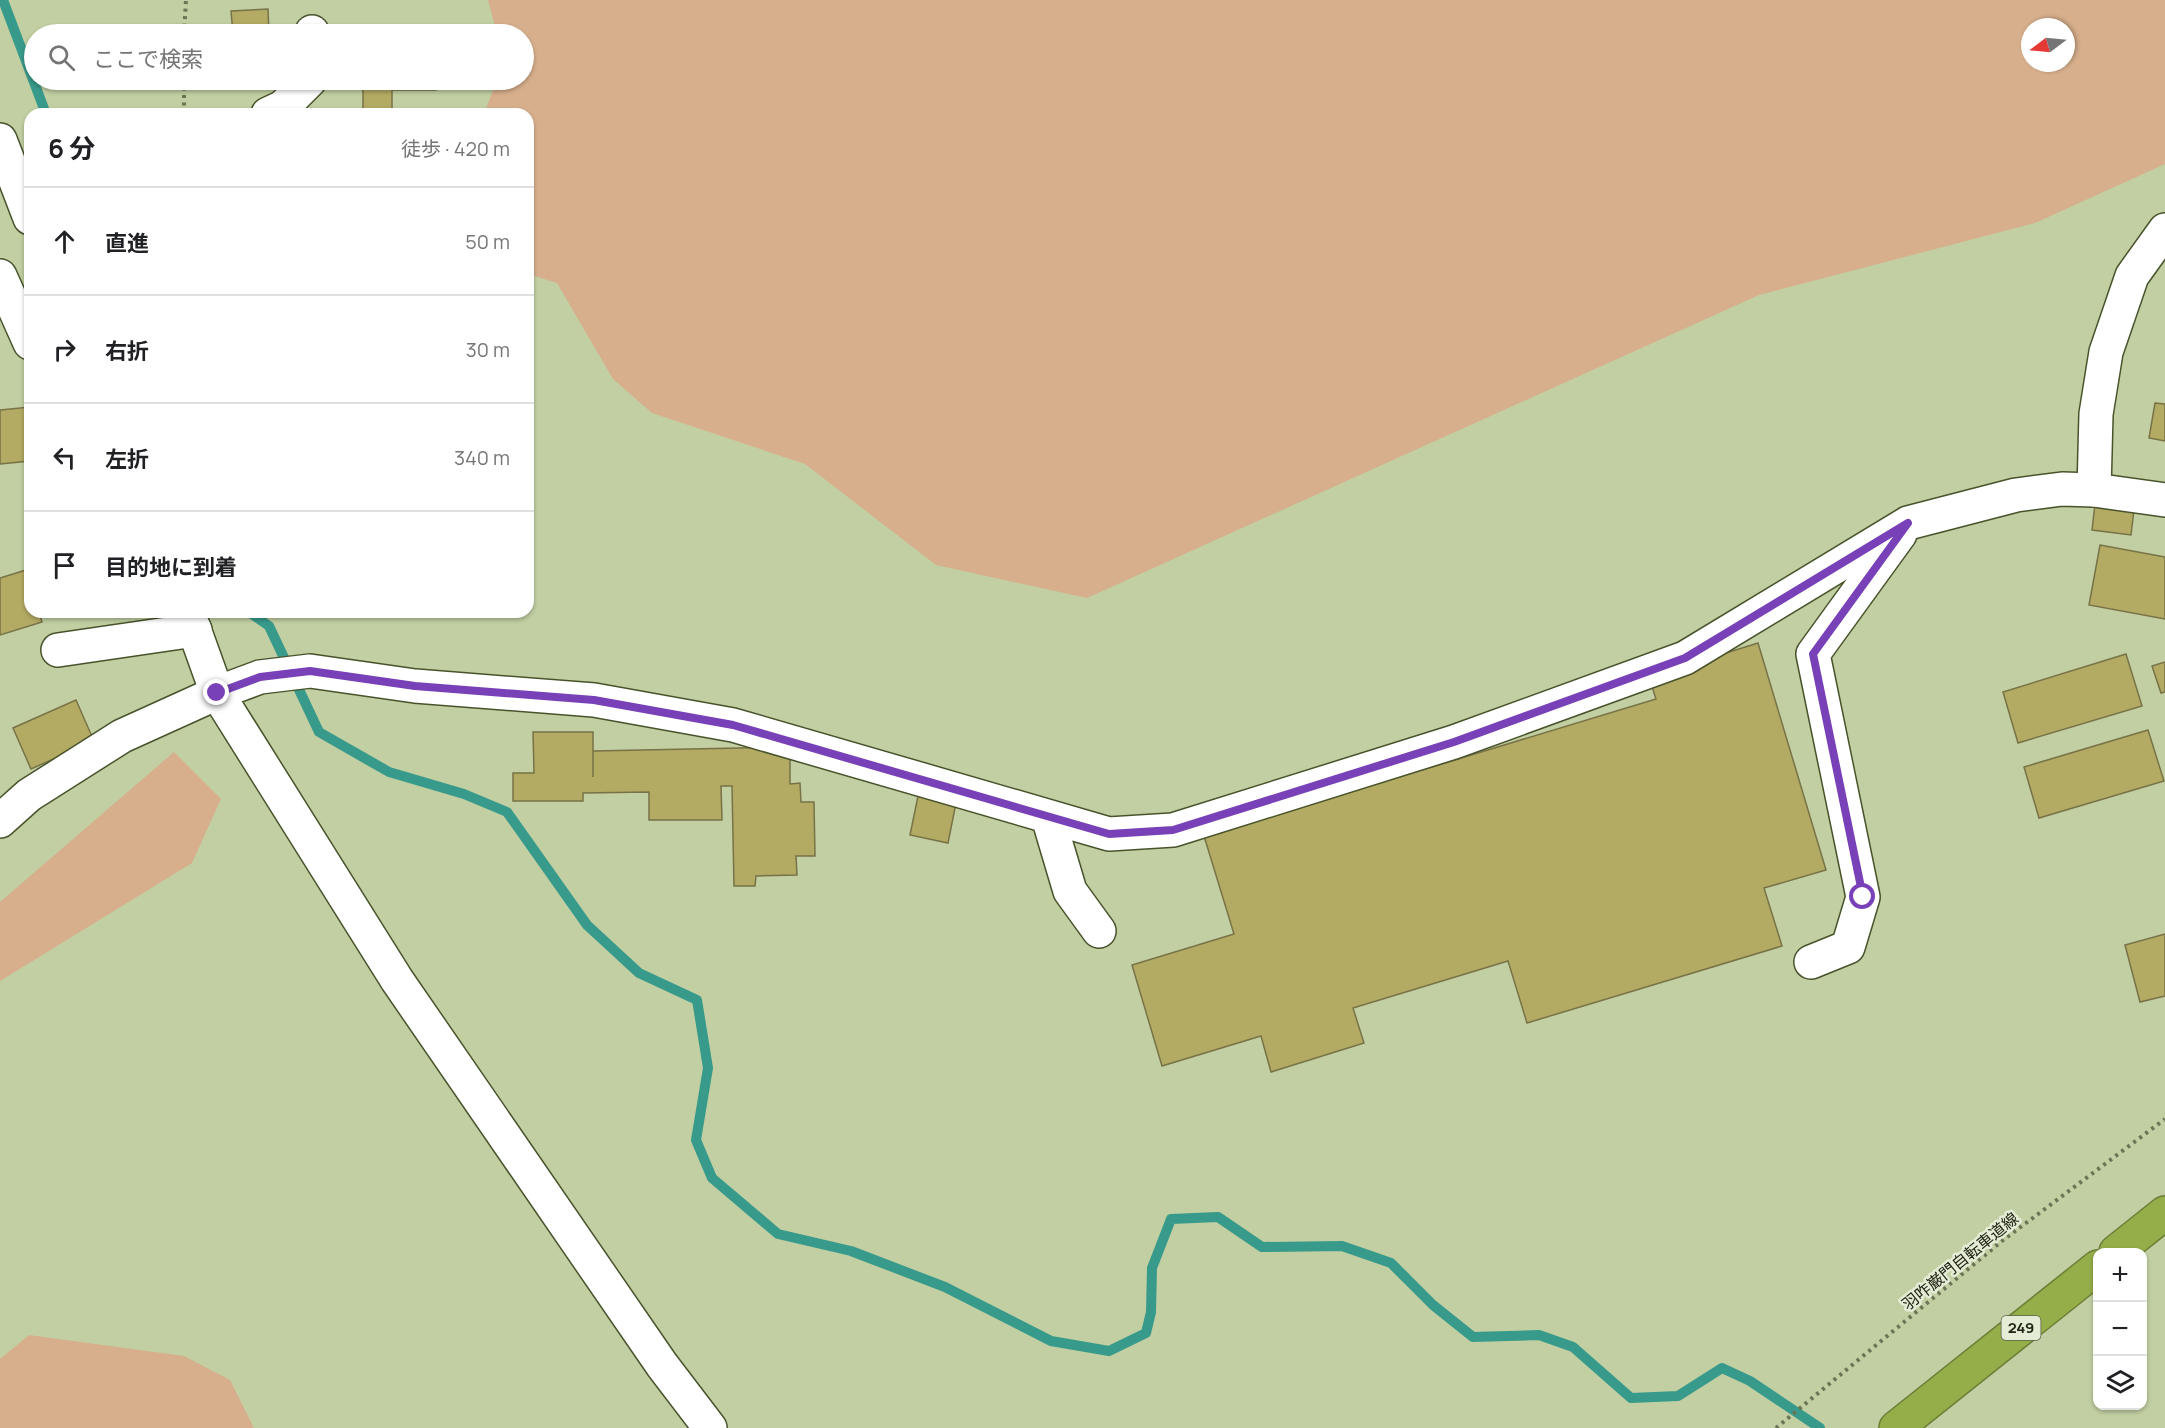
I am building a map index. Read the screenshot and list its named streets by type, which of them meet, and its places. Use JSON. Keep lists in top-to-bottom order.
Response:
{
  "streets": {
    "highway": ["249"],
    "path": ["羽咋巌門自転車道線"]
  },
  "north": "left",
  "page": {
    "search": "ここで検索",
    "heading": ["6 分", "徒歩 · 420 m"],
    "list": [
      ["直進", "50 m"],
      ["右折", "30 m"],
      ["左折", "340 m"],
      "目的地に到着"
    ],
    "map_buttons": ["+", "−"]
  }
}
